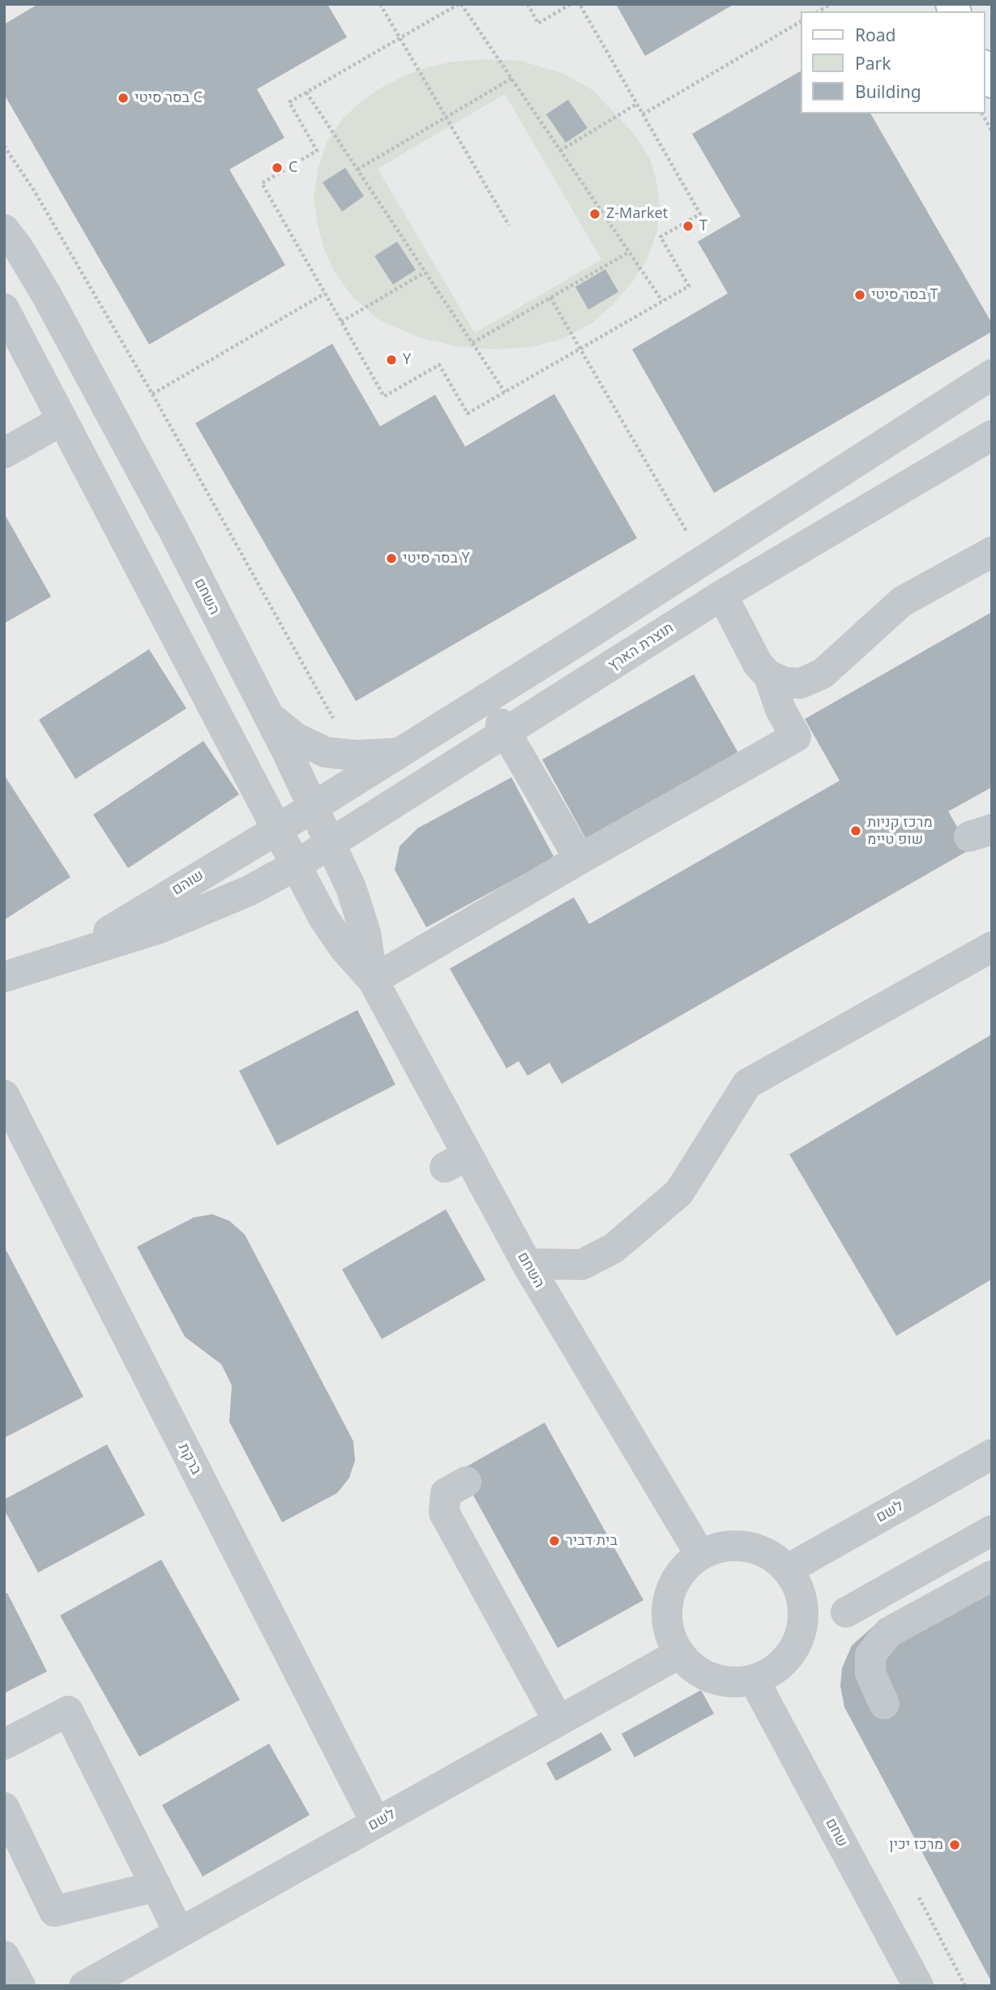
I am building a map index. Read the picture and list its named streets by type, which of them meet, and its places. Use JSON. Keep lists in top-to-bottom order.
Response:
{
  "streets": {
    "street": [
      "השחם",
      "תוצרת הארץ",
      "שוהם",
      "ברקת",
      "לשם",
      "שחם"
    ]
  },
  "crossings": [
    ["השחם", "תוצרת הארץ"],
    ["השחם", "שוהם"],
    ["השחם", "לשם"],
    ["השחם", "שחם"],
    ["תוצרת הארץ", "שוהם"],
    ["ברקת", "לשם"],
    ["לשם", "שחם"]
  ],
  "places": [
    "בסר סיטי C",
    "C",
    "Z-Market",
    "T",
    "בסר סיטי T",
    "Y",
    "בסר סיטי Y",
    "מרכז קניות שופ טיימ",
    "בית דביר",
    "מרכז יכין"
  ],
  "legend": ["Road", "Park", "Building"]
}
